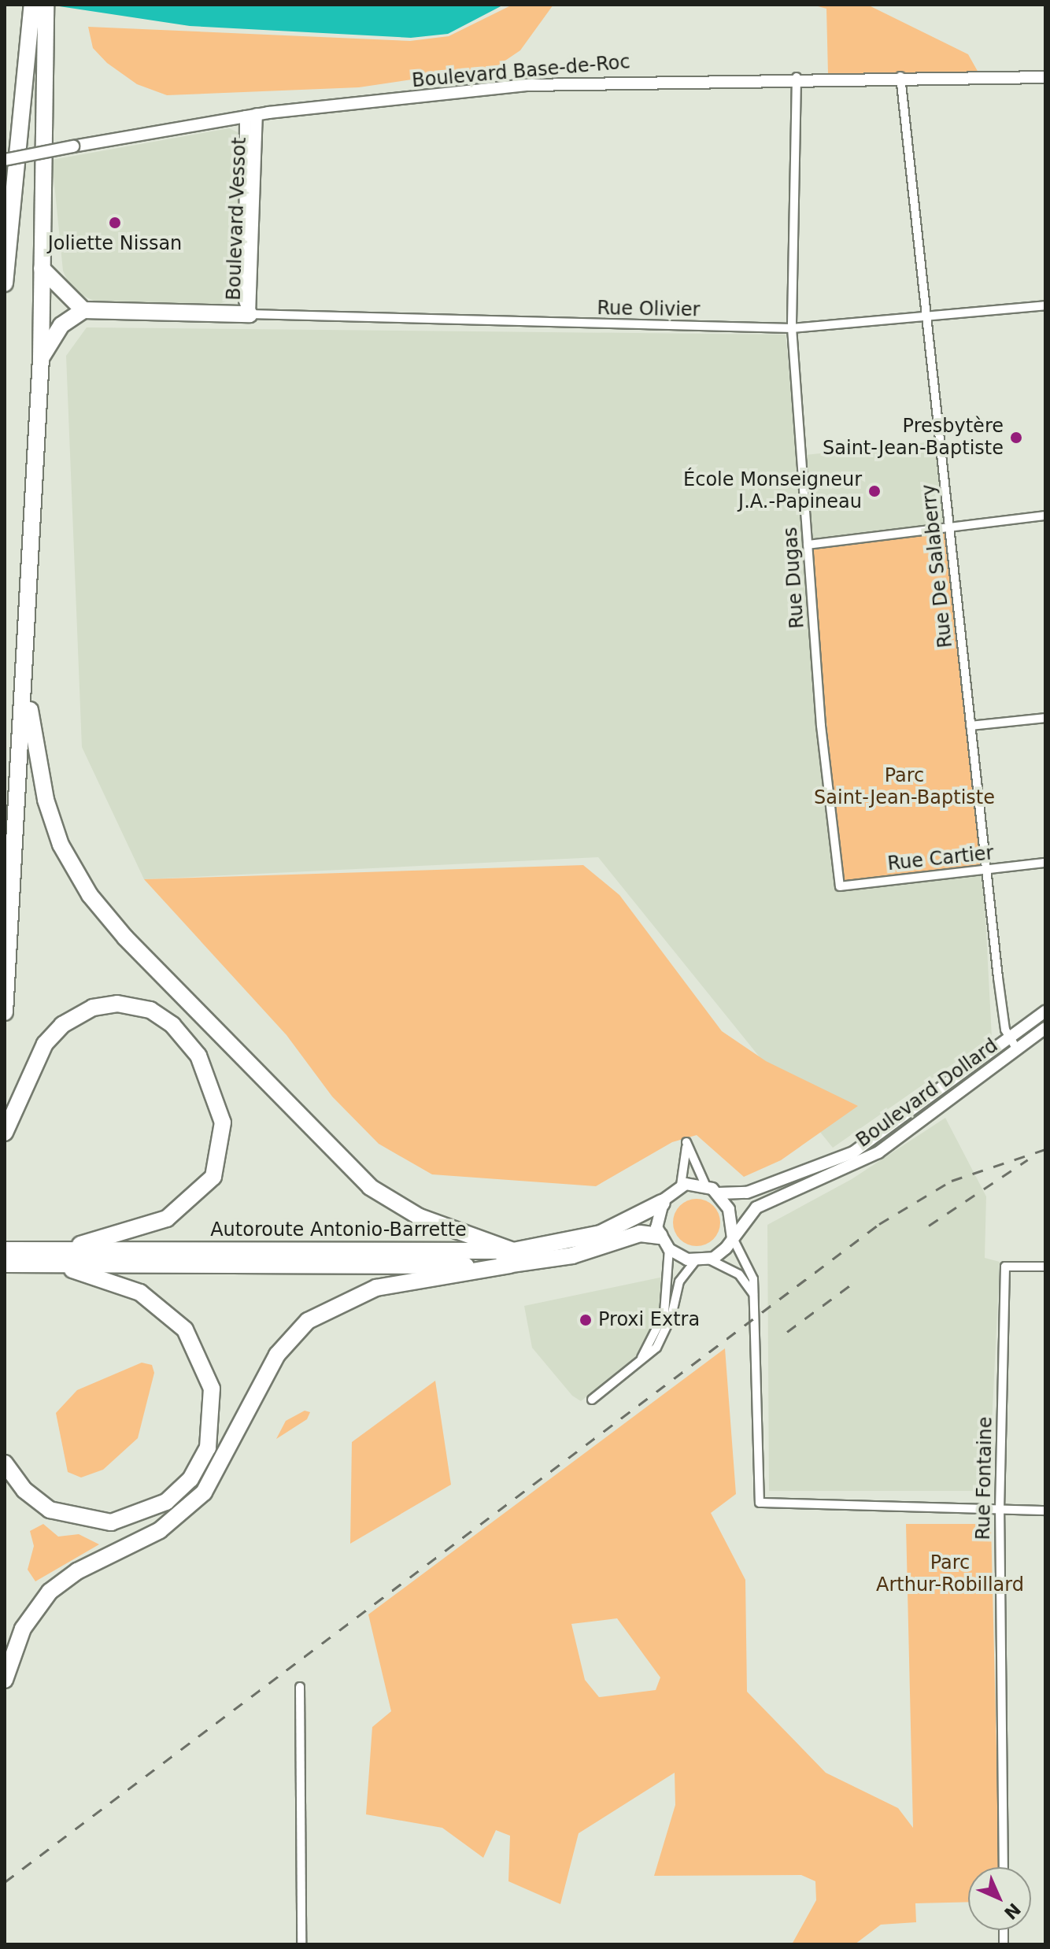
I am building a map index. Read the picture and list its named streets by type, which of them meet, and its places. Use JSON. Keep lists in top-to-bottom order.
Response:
{
  "streets": {
    "highway": ["Autoroute Antonio-Barrette"],
    "street": [
      "Boulevard Base-de-Roc",
      "Boulevard Vessot",
      "Rue Olivier",
      "Rue De Salaberry",
      "Rue Dugas",
      "Rue Cartier",
      "Boulevard Dollard",
      "Rue Fontaine"
    ]
  },
  "crossings": [
    ["Boulevard Base-de-Roc", "Boulevard Vessot"],
    ["Boulevard Base-de-Roc", "Rue De Salaberry"],
    ["Boulevard Base-de-Roc", "Rue Dugas"],
    ["Boulevard Vessot", "Rue Olivier"],
    ["Rue Olivier", "Rue De Salaberry"],
    ["Rue Olivier", "Rue Dugas"],
    ["Rue De Salaberry", "Rue Cartier"],
    ["Rue De Salaberry", "Boulevard Dollard"],
    ["Rue Dugas", "Rue Cartier"],
    ["Boulevard Dollard", "Autoroute Antonio-Barrette"]
  ],
  "parks": ["Parc Saint-Jean-Baptiste", "Parc Arthur-Robillard"],
  "places": [
    "Joliette Nissan",
    "Presbytère Saint-Jean-Baptiste",
    "École Monseigneur J.A.-Papineau",
    "Proxi Extra"
  ],
  "north": "bottom right"
}
